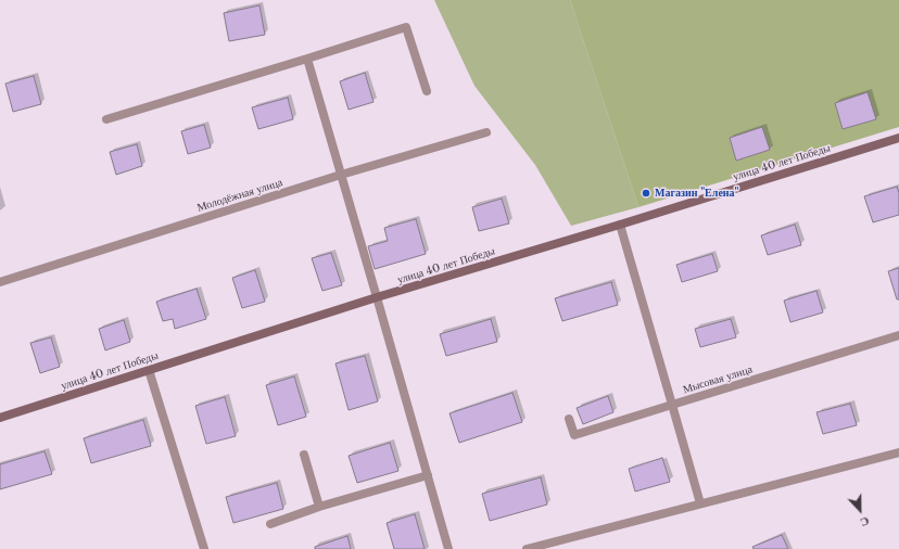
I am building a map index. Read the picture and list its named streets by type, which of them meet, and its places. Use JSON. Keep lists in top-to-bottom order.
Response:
{
  "streets": {
    "street": ["улица 40 лет Победы", "Молодёжная улица", "Мысовая улица"]
  },
  "crossings": [
    ["улица 40 лет Победы", "Мысовая улица"]
  ],
  "places": ["Магазин \"Елена\""],
  "north": "bottom"
}
